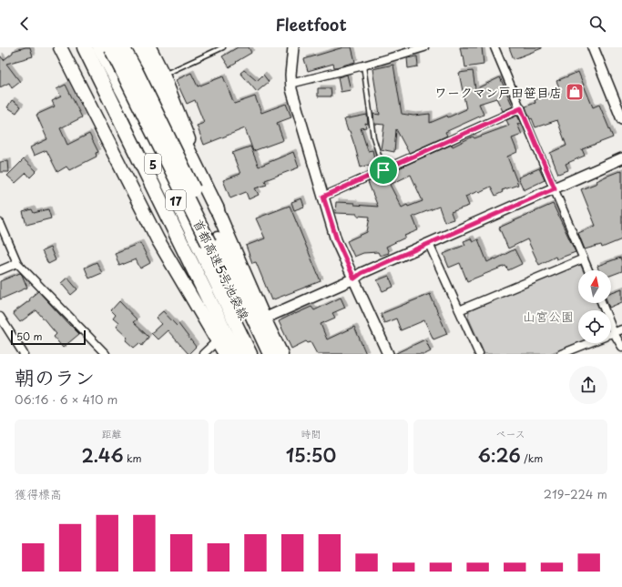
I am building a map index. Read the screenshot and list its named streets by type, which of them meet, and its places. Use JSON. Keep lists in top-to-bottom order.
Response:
{
  "streets": {
    "highway": ["5", "17", "首都高速5号池袋線"]
  },
  "parks": ["山宮公園"],
  "places": {
    "shop": ["ワークマン戸田笹目店"]
  },
  "scale_bar": "50 m",
  "north": "top",
  "page": {
    "header": "Fleetfoot",
    "scale": "50 m",
    "heading": ["朝のラン", "06:16 · 6 × 410 m"],
    "stats": [
      ["距離", "2.46 km"],
      ["時間", "15:50"],
      ["ペース", "6:26 /km"]
    ],
    "chart": ["獲得標高", "219–224 m"]
  }
}
